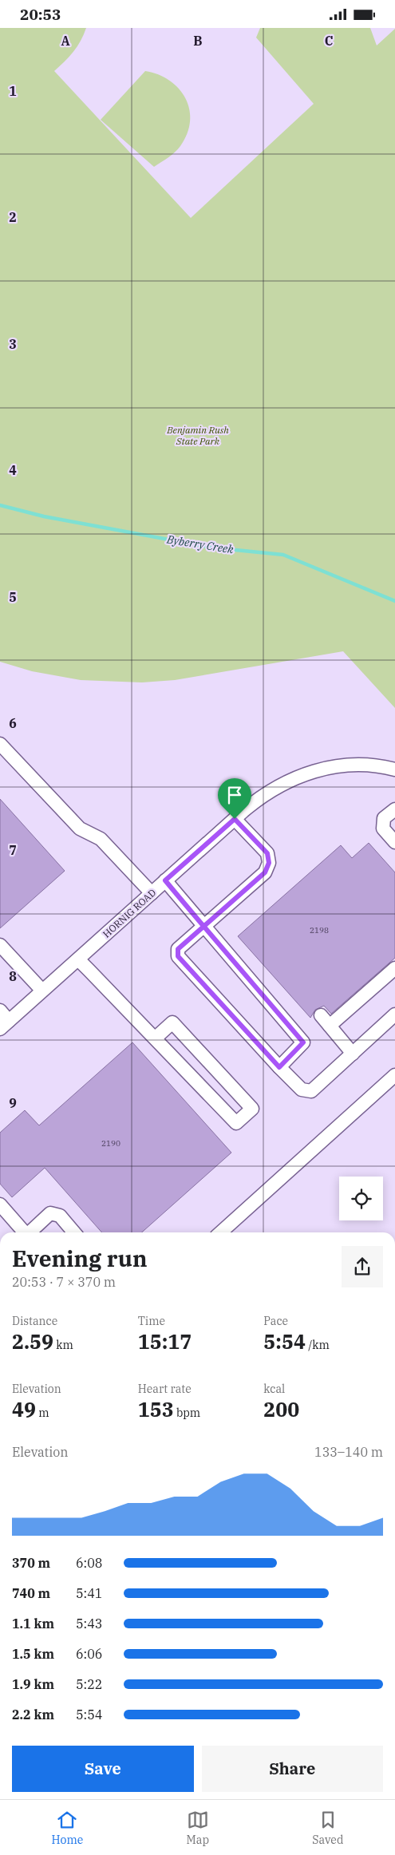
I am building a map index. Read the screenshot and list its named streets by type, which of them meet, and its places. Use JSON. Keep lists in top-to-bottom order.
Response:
{
  "streets": {
    "street": ["HORNIG ROAD"]
  },
  "water": ["Byberry Creek"],
  "parks": ["Benjamin Rush State Park"],
  "house_numbers": ["2198", "2190"],
  "page": {
    "status": "20:53",
    "heading": ["Evening run", "20:53 · 7 × 370 m"],
    "stats": [
      ["Distance", "2.59 km"],
      ["Time", "15:17"],
      ["Pace", "5:54 /km"],
      ["Elevation", "49 m"],
      ["Heart rate", "153 bpm"],
      ["kcal", "200"]
    ],
    "chart": ["Elevation", "133–140 m"],
    "list": [
      {
        "name": "370 m",
        "note": "6:08"
      },
      {
        "name": "740 m",
        "note": "5:41"
      },
      {
        "name": "1.1 km",
        "note": "5:43"
      },
      {
        "name": "1.5 km",
        "note": "6:06"
      },
      {
        "name": "1.9 km",
        "note": "5:22"
      },
      {
        "name": "2.2 km",
        "note": "5:54"
      }
    ],
    "buttons": ["Save", "Share"],
    "tabs": ["Home", "Map", "Saved"]
  },
  "grid": {
    "columns": ["A", "B", "C"],
    "rows": [
      "1",
      "2",
      "3",
      "4",
      "5",
      "6",
      "7",
      "8",
      "9"
    ]
  }
}
